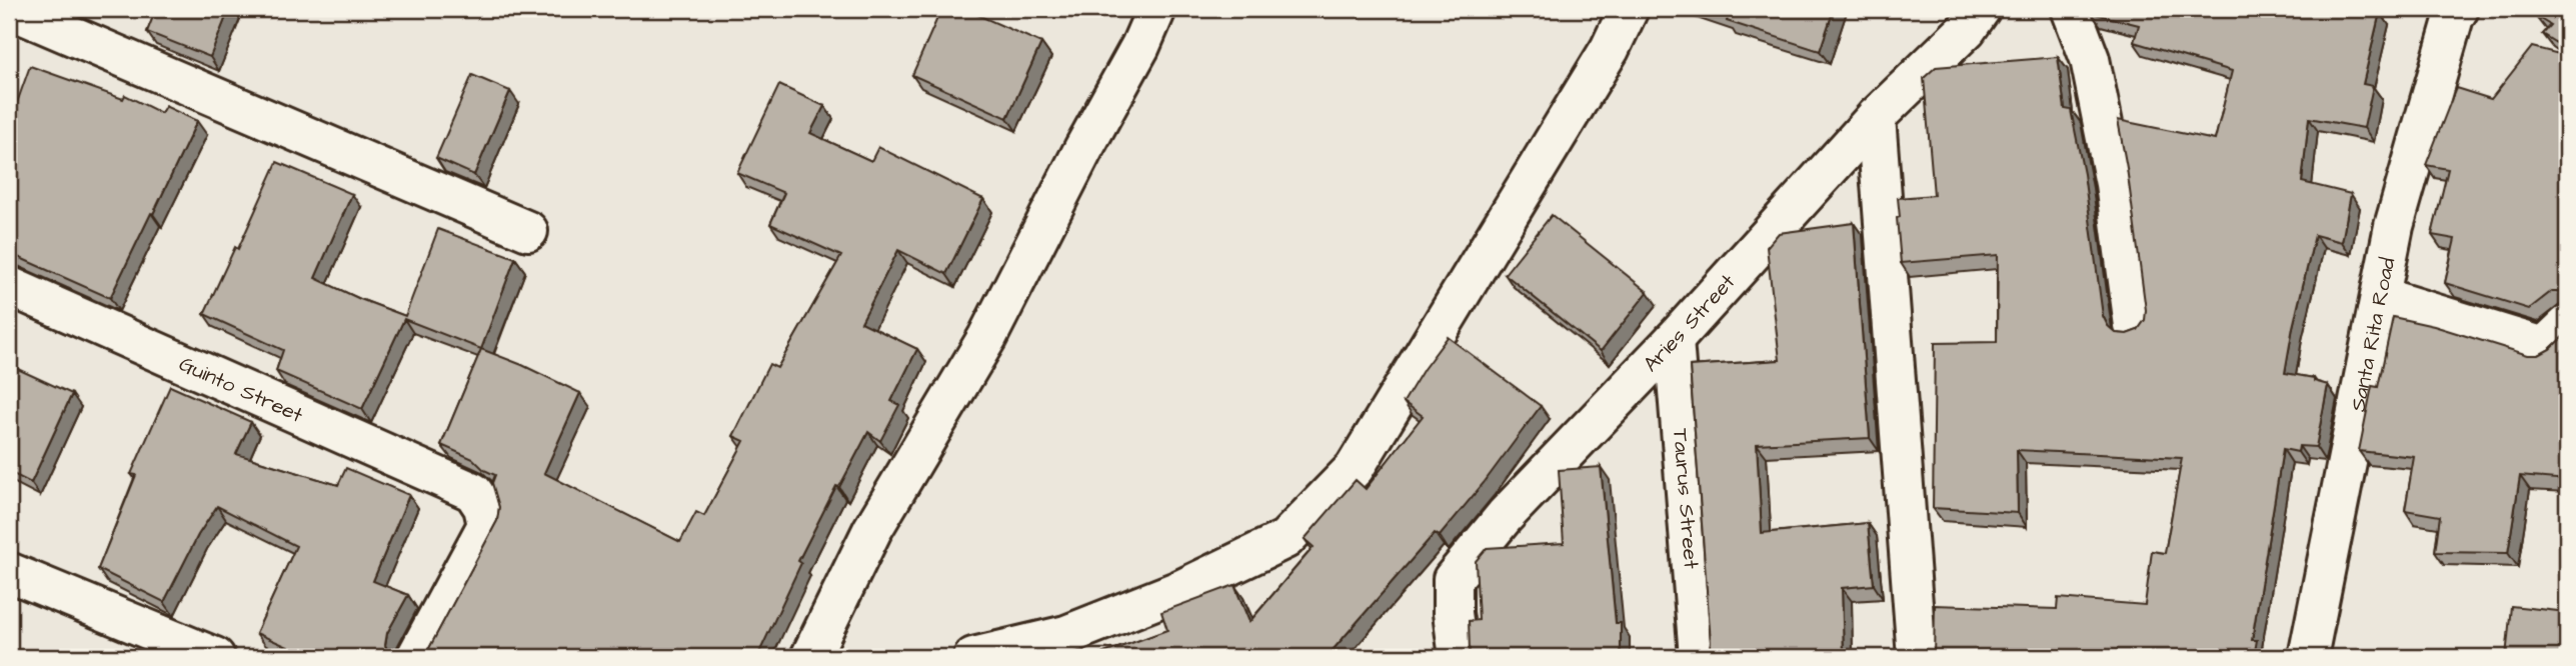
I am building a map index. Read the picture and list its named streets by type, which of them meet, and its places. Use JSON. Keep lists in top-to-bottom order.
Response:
{
  "streets": {
    "street": [
      "Aries Street",
      "Santa Rita Road",
      "Guinto Street",
      "Taurus Street"
    ]
  },
  "crossings": [
    ["Aries Street", "Taurus Street"]
  ]
}
